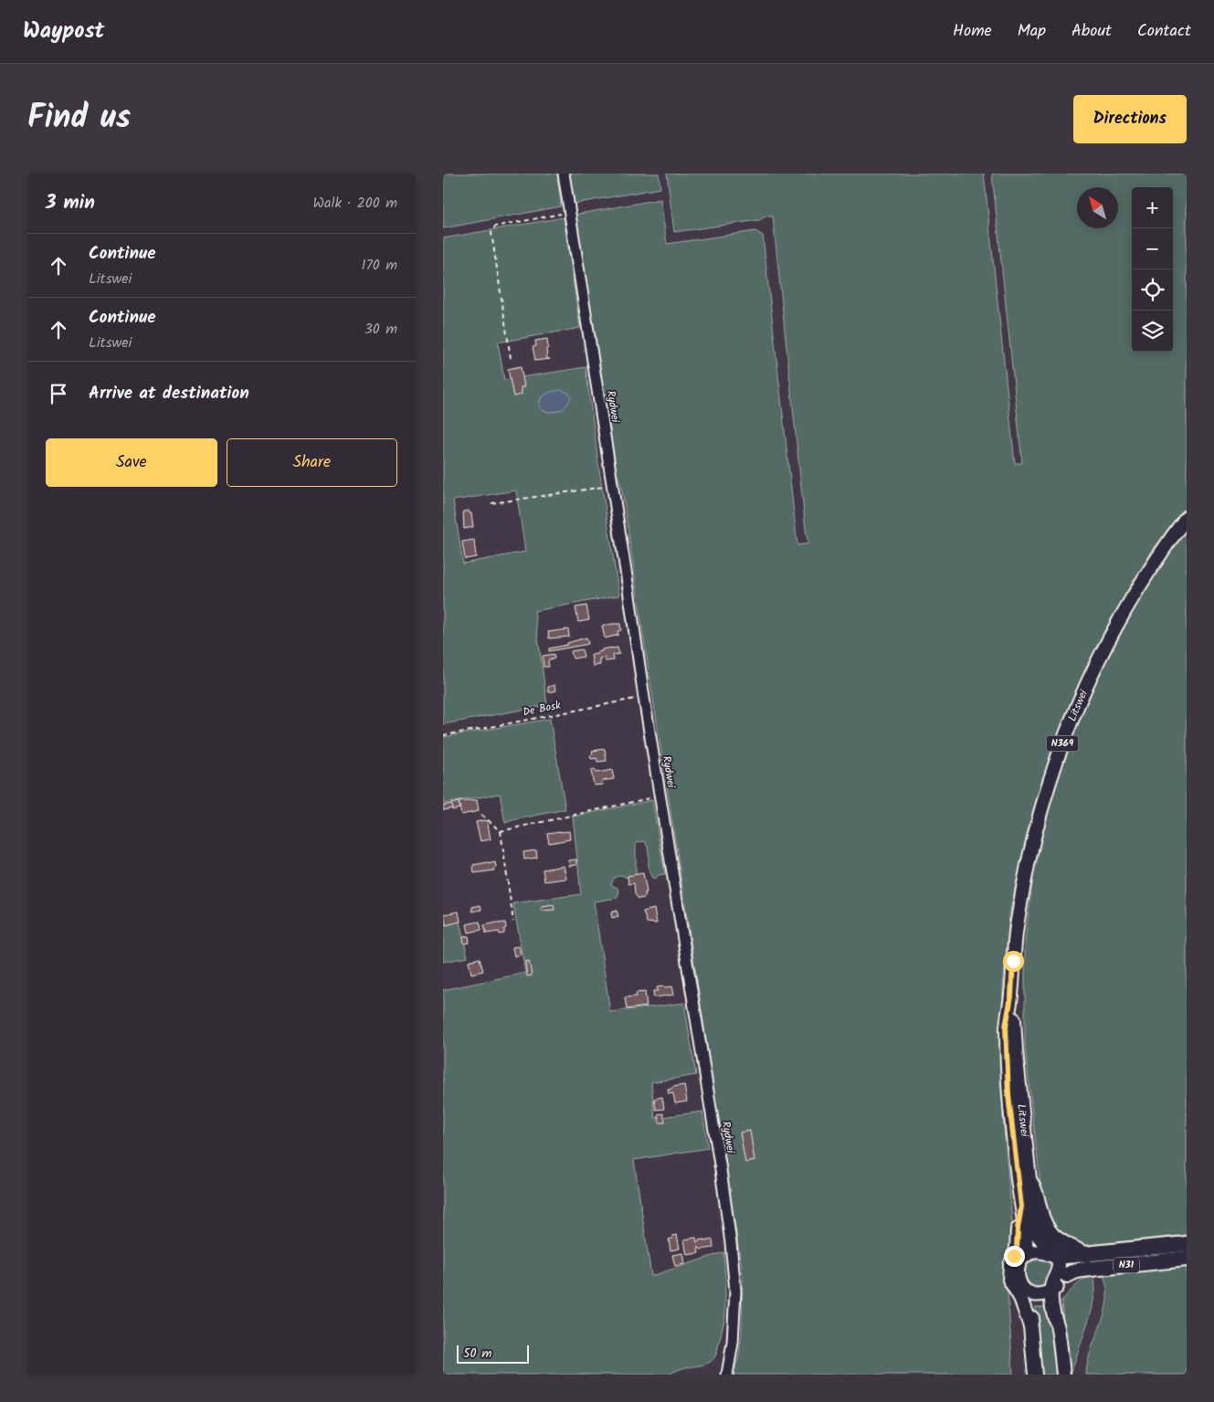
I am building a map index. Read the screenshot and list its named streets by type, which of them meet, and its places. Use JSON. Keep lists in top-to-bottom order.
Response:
{
  "streets": {
    "highway": ["N31"],
    "main road": ["Litswei", "N369"],
    "street": ["Rydwei"],
    "path": ["De Bosk"]
  },
  "crossings": [
    ["Rydwei", "De Bosk"],
    ["Litswei", "N369"],
    ["Litswei", "N31"]
  ],
  "scale_bar": "50 m",
  "north": "top left",
  "page": {
    "header": "Waypost",
    "nav": [
      "Home",
      "Map",
      "About",
      "Contact"
    ],
    "title": "Find us",
    "buttons": [
      "Directions",
      ["Save", "Share"]
    ],
    "heading": ["3 min", "Walk · 200 m"],
    "map_buttons": ["+", "−"],
    "list": [
      ["Continue", "Litswei", "170 m"],
      ["Continue", "Litswei", "30 m"],
      "Arrive at destination"
    ],
    "scale": "50 m"
  }
}
